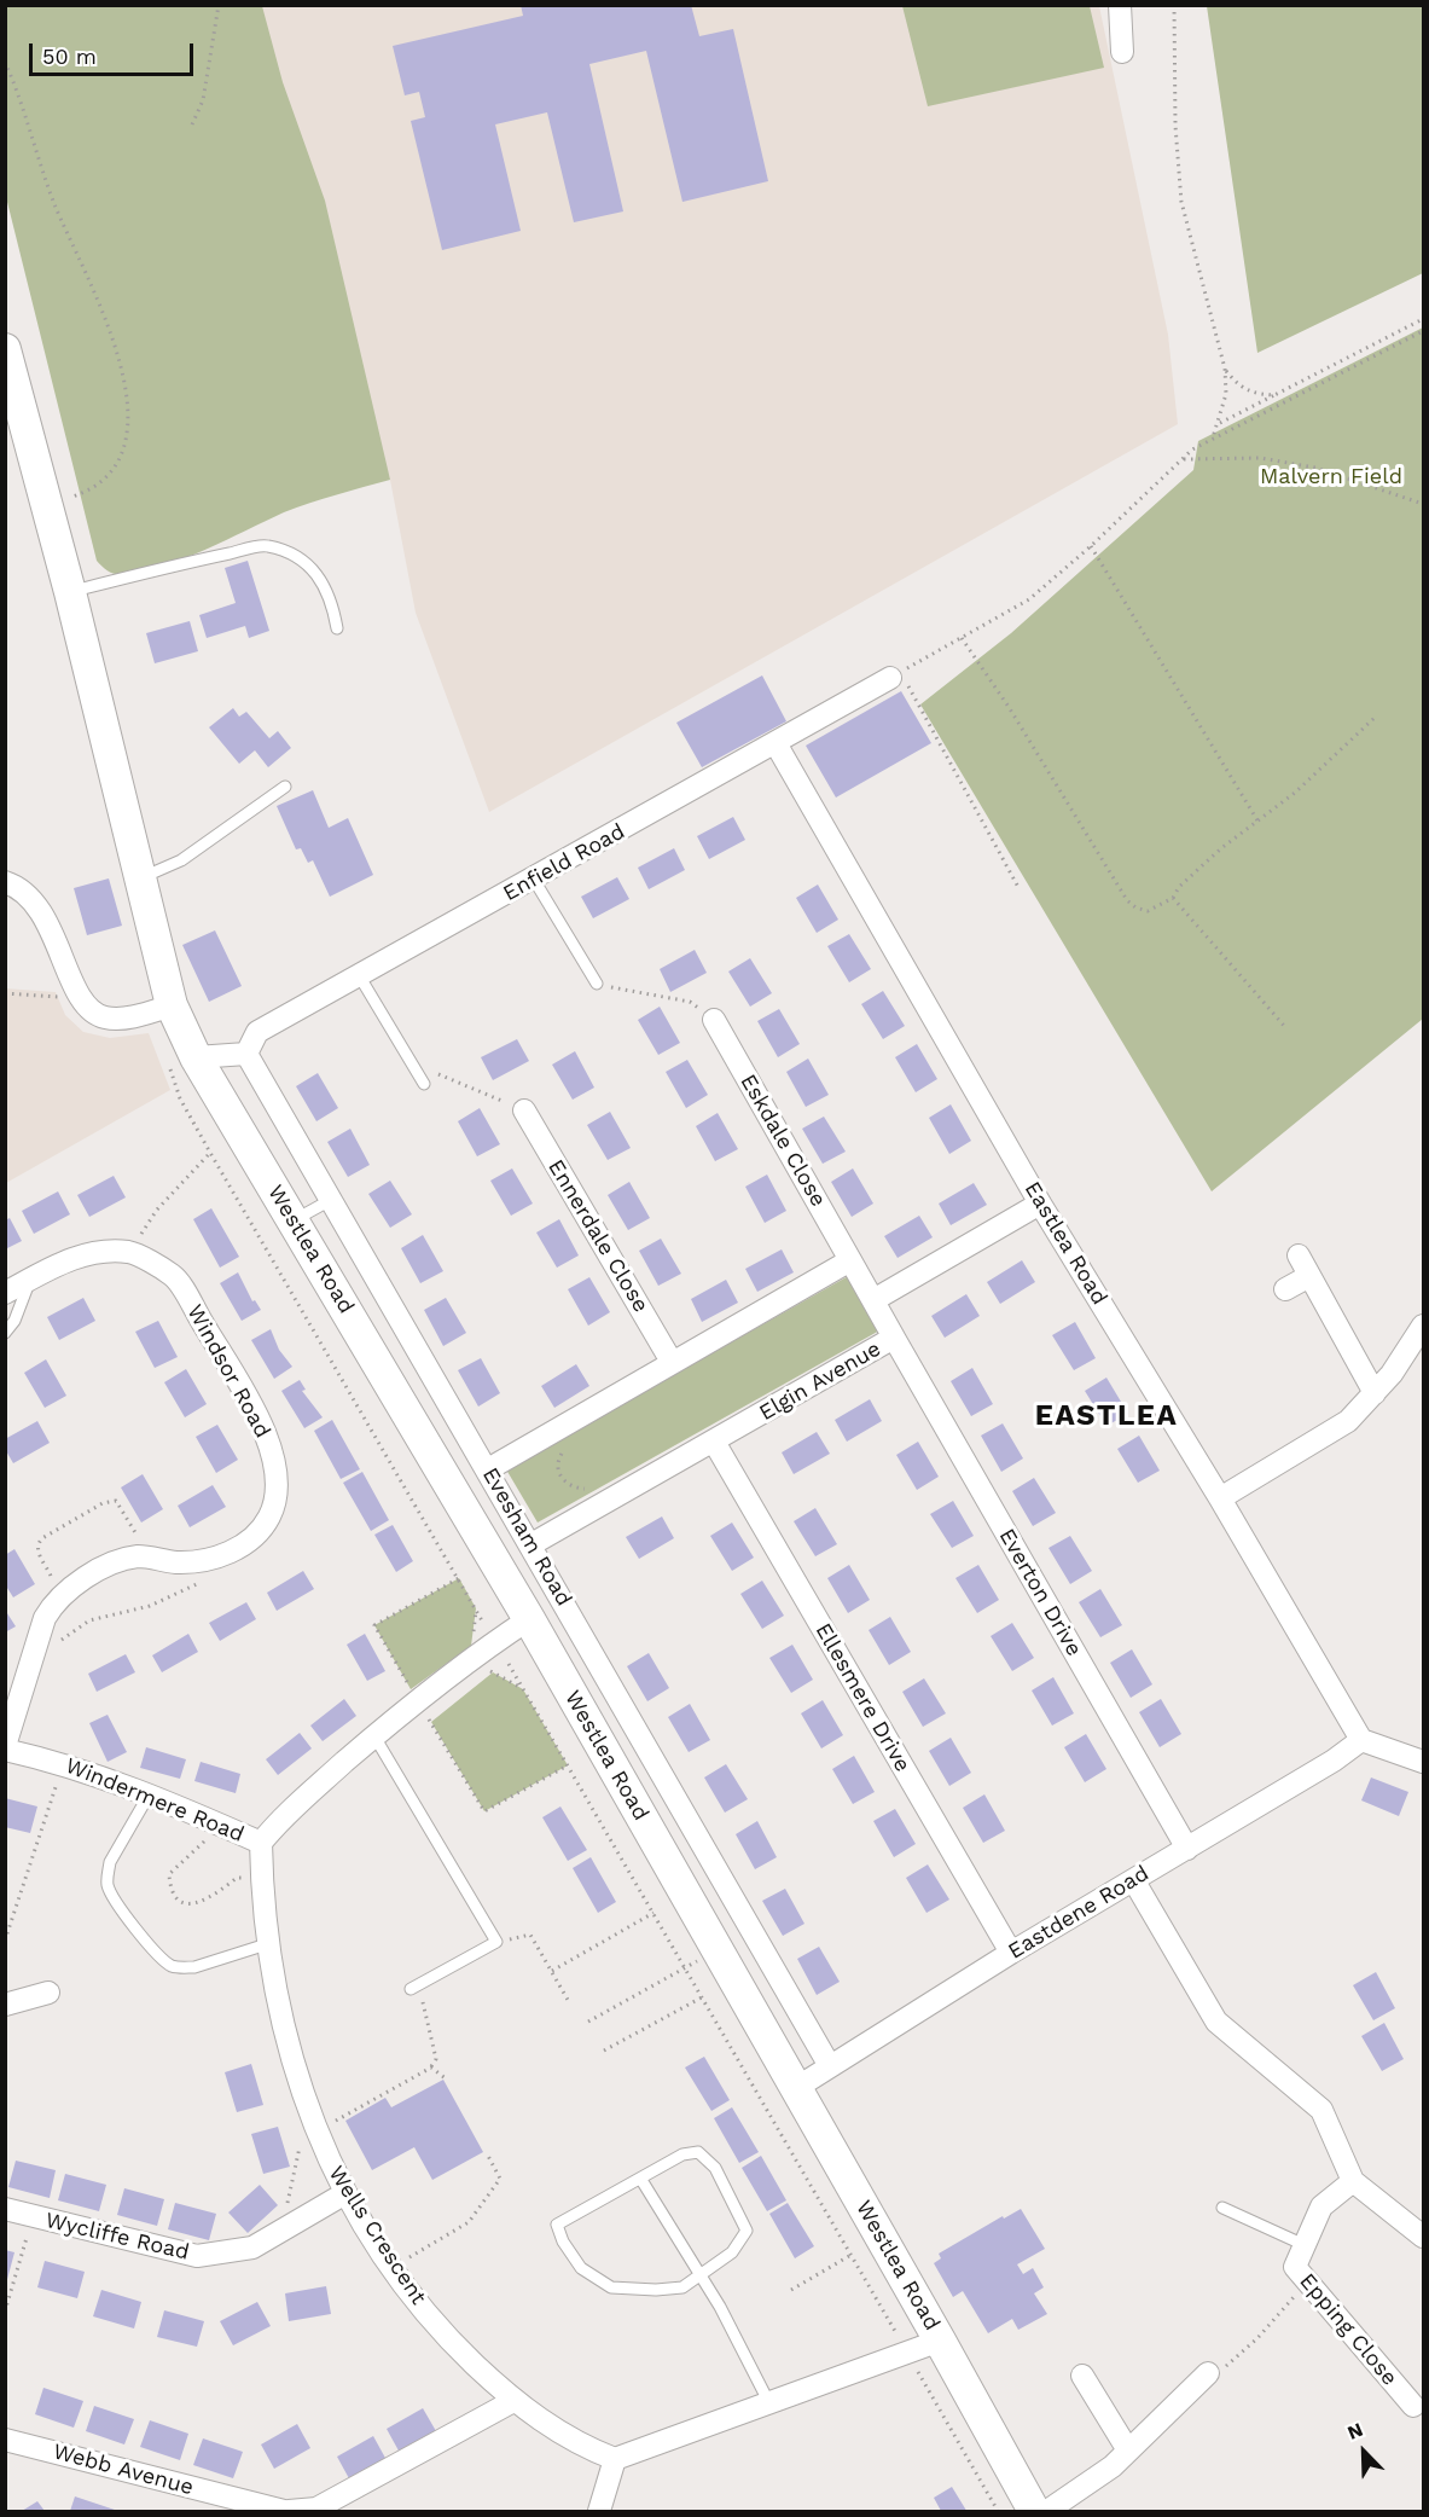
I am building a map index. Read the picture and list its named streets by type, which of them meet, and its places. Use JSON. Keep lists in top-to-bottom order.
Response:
{
  "streets": {
    "main road": ["Westlea Road"],
    "street": [
      "Enfield Road",
      "Eskdale Close",
      "Ennerdale Close",
      "Eastlea Road",
      "Windsor Road",
      "Elgin Avenue",
      "Evesham Road",
      "Everton Drive",
      "Ellesmere Drive",
      "Windermere Road",
      "Eastdene Road",
      "Wells Crescent",
      "Wycliffe Road",
      "Epping Close",
      "Webb Avenue"
    ]
  },
  "crossings": [
    ["Enfield Road", "Eastlea Road"],
    ["Enfield Road", "Evesham Road"],
    ["Eskdale Close", "Elgin Avenue"],
    ["Eastlea Road", "Eastdene Road"],
    ["Westlea Road", "Eastdene Road"],
    ["Elgin Avenue", "Evesham Road"],
    ["Elgin Avenue", "Everton Drive"],
    ["Elgin Avenue", "Ellesmere Drive"],
    ["Evesham Road", "Eastdene Road"],
    ["Everton Drive", "Eastdene Road"],
    ["Ellesmere Drive", "Eastdene Road"],
    ["Windermere Road", "Wells Crescent"],
    ["Wells Crescent", "Wycliffe Road"],
    ["Wells Crescent", "Webb Avenue"]
  ],
  "districts": ["EASTLEA"],
  "parks": ["Malvern Field"],
  "scale_bar": "50 m",
  "north": "top left"
}
